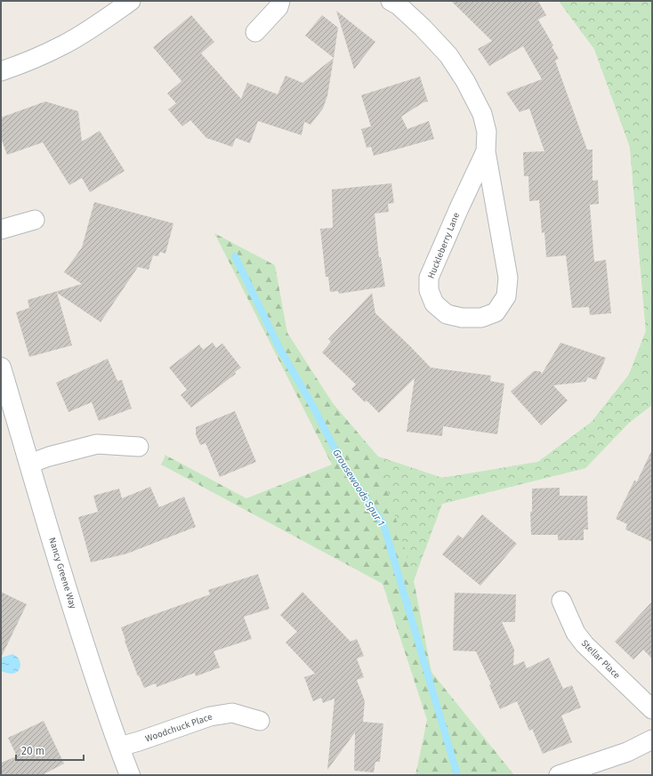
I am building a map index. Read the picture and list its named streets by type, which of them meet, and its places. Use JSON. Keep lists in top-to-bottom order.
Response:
{
  "streets": {
    "street": [
      "Huckleberry Lane",
      "Nancy Greene Way",
      "Stellar Place",
      "Woodchuck Place"
    ]
  },
  "crossings": [
    ["Nancy Greene Way", "Woodchuck Place"]
  ],
  "water": ["Grousewoods Spur 1"],
  "scale_bar": "20 m"
}
